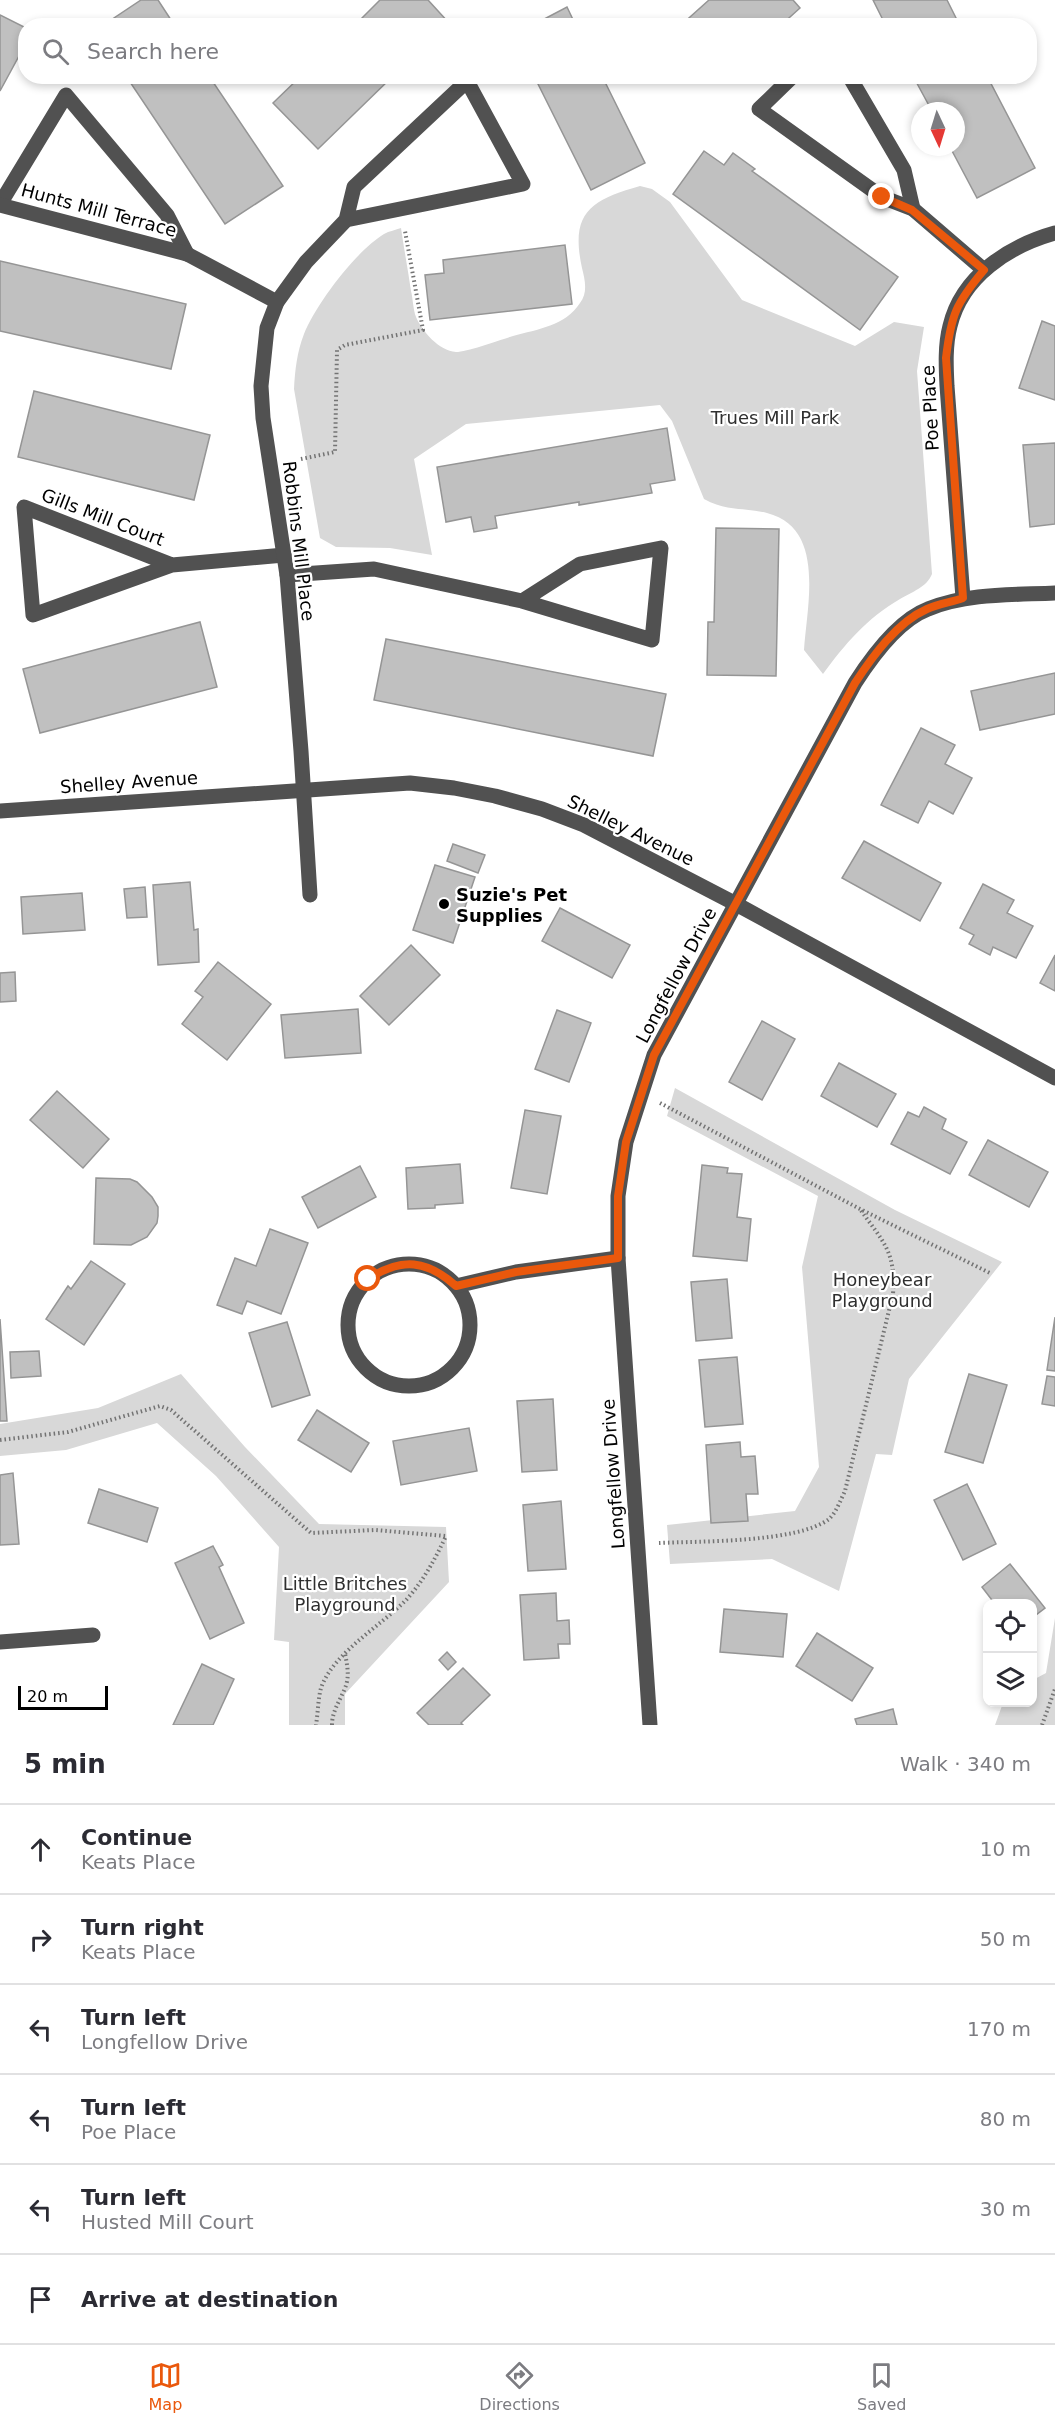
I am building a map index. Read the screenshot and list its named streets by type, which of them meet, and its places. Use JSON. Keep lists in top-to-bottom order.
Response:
{
  "streets": {
    "street": [
      "Hunts Mill Terrace",
      "Poe Place",
      "Gills Mill Court",
      "Robbins Mill Place",
      "Shelley Avenue",
      "Longfellow Drive"
    ]
  },
  "crossings": [
    ["Hunts Mill Terrace", "Robbins Mill Place"],
    ["Poe Place", "Longfellow Drive"],
    ["Gills Mill Court", "Robbins Mill Place"],
    ["Robbins Mill Place", "Shelley Avenue"],
    ["Shelley Avenue", "Longfellow Drive"]
  ],
  "parks": ["Trues Mill Park", "Honeybear Playground", "Little Britches Playground"],
  "places": ["Suzie's Pet Supplies"],
  "scale_bar": "20 m",
  "north": "bottom",
  "page": {
    "search": "Search here",
    "scale": "20 m",
    "heading": ["5 min", "Walk · 340 m"],
    "list": [
      ["Continue", "Keats Place", "10 m"],
      ["Turn right", "Keats Place", "50 m"],
      ["Turn left", "Longfellow Drive", "170 m"],
      ["Turn left", "Poe Place", "80 m"],
      ["Turn left", "Husted Mill Court", "30 m"],
      "Arrive at destination"
    ],
    "nav": ["Map", "Directions", "Saved"]
  }
}
